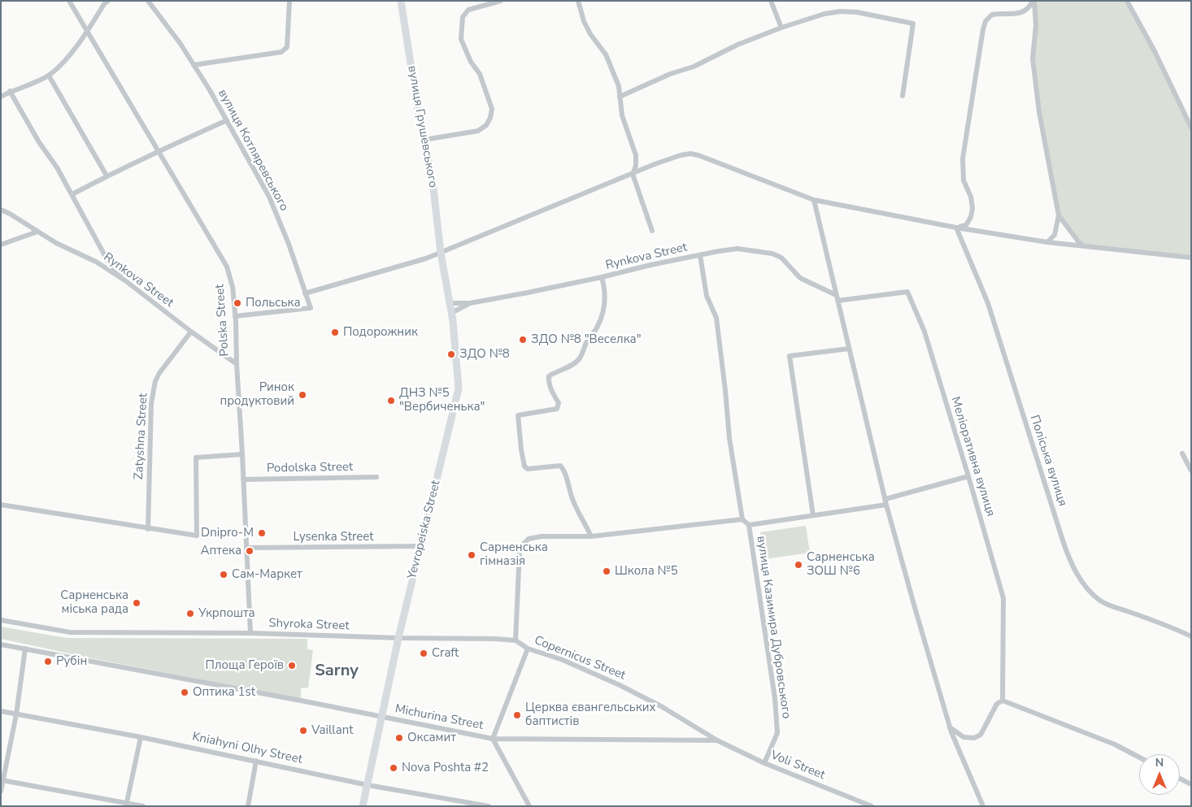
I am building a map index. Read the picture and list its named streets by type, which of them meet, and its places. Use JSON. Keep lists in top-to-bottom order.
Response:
{
  "streets": {
    "main road": ["вулиця Грушевського", "Yevropeiska Street"],
    "street": [
      "вулиця Котляревського",
      "Rynkova Street",
      "Polska Street",
      "Zatyshna Street",
      "Меліоративна вулиця",
      "Поліська вулиця",
      "Podolska Street",
      "Lysenka Street",
      "Shyroka Street",
      "вулиця Казимира Дубровського",
      "Copernicus Street",
      "Michurina Street",
      "Kniahyni Olhy Street",
      "Voli Street"
    ]
  },
  "crossings": [
    ["вулиця Грушевського", "Yevropeiska Street"],
    ["Rynkova Street", "Polska Street"],
    ["Rynkova Street", "Zatyshna Street"],
    ["Rynkova Street", "Меліоративна вулиця"],
    ["Rynkova Street", "Yevropeiska Street"],
    ["Polska Street", "Podolska Street"],
    ["Polska Street", "Lysenka Street"],
    ["Polska Street", "Shyroka Street"],
    ["Yevropeiska Street", "Lysenka Street"],
    ["Yevropeiska Street", "Shyroka Street"],
    ["Yevropeiska Street", "Copernicus Street"],
    ["Yevropeiska Street", "Michurina Street"],
    ["Yevropeiska Street", "Kniahyni Olhy Street"],
    ["Shyroka Street", "Copernicus Street"],
    ["вулиця Казимира Дубровського", "Voli Street"],
    ["Copernicus Street", "Michurina Street"],
    ["Copernicus Street", "Voli Street"],
    ["Michurina Street", "Voli Street"]
  ],
  "districts": ["Sarny"],
  "places": [
    "Польська",
    "Подорожник",
    "ЗДО №8 \"Веселка\"",
    "ЗДО №8",
    "Ринок продуктовий",
    "ДНЗ №5 \"Вербиченька\"",
    "Dnipro-M",
    "Аптека",
    "Сарненська гімназія",
    "Сарненська ЗОШ №6",
    "Школа №5",
    "Сам-Маркет",
    "Сарненська міська рада",
    "Укрпошта",
    "Craft",
    "Рубін",
    "Площа Героїв",
    "Оптика 1st",
    "Церква євангельських баптистів",
    "Vaillant",
    "Оксамит",
    "Nova Poshta #2"
  ],
  "north": "top"
}
